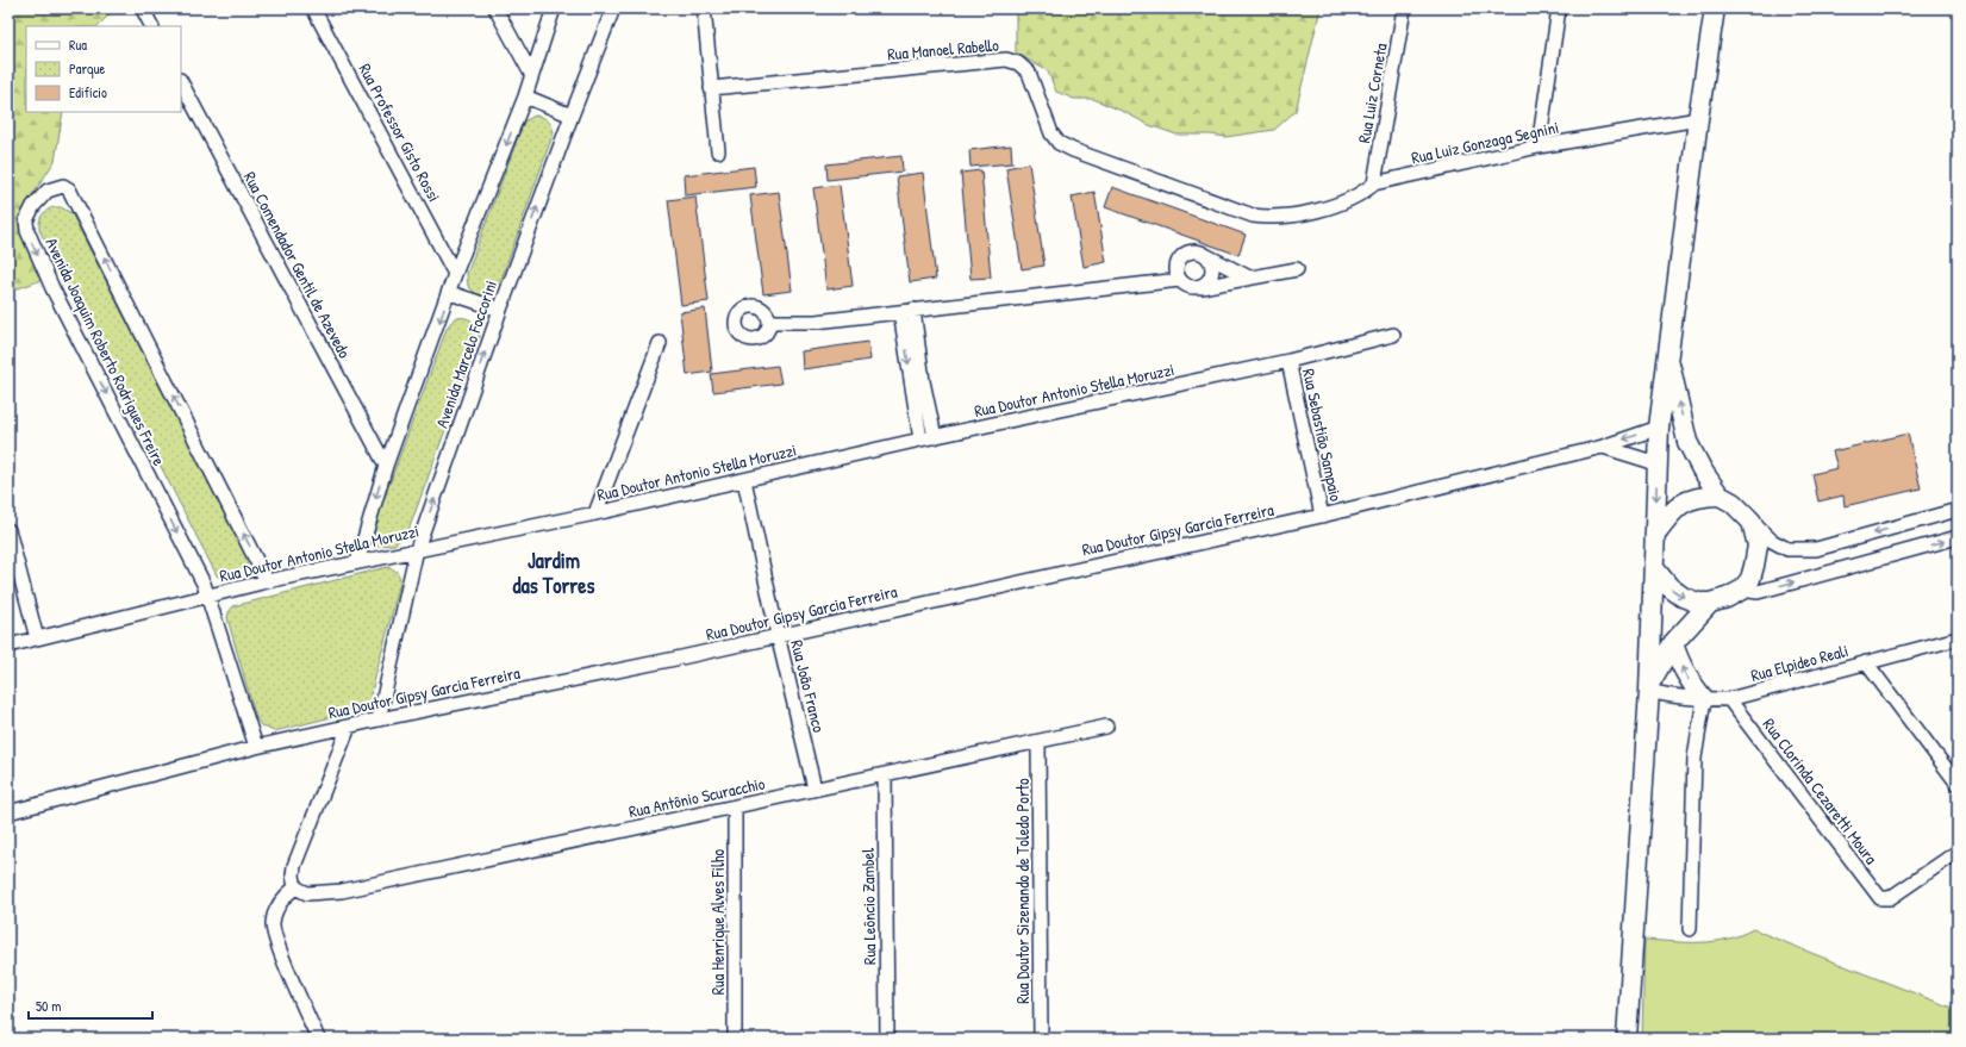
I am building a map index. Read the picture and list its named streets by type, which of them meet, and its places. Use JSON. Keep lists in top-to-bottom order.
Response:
{
  "streets": {
    "street": [
      "Rua Manoel Rabello",
      "Rua Luiz Corneta",
      "Rua Professor Gisto Rossi",
      "Rua Luiz Gonzaga Segnini",
      "Rua Comendador Gentil de Azevedo",
      "Avenida Joaquim Roberto Rodrigues Freire",
      "Avenida Marcelo Foccorini",
      "Rua Doutor Antonio Stella Moruzzi",
      "Rua Sebastião Sampaio",
      "Rua Doutor Gipsy Garcia Ferreira",
      "Rua Elpideo Reali",
      "Rua João Franco",
      "Rua Clorinda Cezaretti Moura",
      "Rua Antônio Scuracchio",
      "Rua Doutor Sizenando de Toledo Porto",
      "Rua Leôncio Zambel",
      "Rua Henrique Alves Filho"
    ]
  },
  "crossings": [
    ["Rua Manoel Rabello", "Rua Luiz Gonzaga Segnini"],
    ["Rua Luiz Corneta", "Rua Luiz Gonzaga Segnini"],
    ["Rua Professor Gisto Rossi", "Avenida Marcelo Foccorini"],
    ["Rua Comendador Gentil de Azevedo", "Avenida Marcelo Foccorini"],
    ["Avenida Joaquim Roberto Rodrigues Freire", "Rua Doutor Antonio Stella Moruzzi"],
    ["Avenida Joaquim Roberto Rodrigues Freire", "Rua Doutor Gipsy Garcia Ferreira"],
    ["Avenida Marcelo Foccorini", "Rua Doutor Antonio Stella Moruzzi"],
    ["Avenida Marcelo Foccorini", "Rua Doutor Gipsy Garcia Ferreira"],
    ["Rua Doutor Antonio Stella Moruzzi", "Rua Sebastião Sampaio"],
    ["Rua Doutor Antonio Stella Moruzzi", "Rua João Franco"],
    ["Rua Sebastião Sampaio", "Rua Doutor Gipsy Garcia Ferreira"],
    ["Rua Doutor Gipsy Garcia Ferreira", "Rua João Franco"],
    ["Rua Elpideo Reali", "Rua Clorinda Cezaretti Moura"],
    ["Rua João Franco", "Rua Antônio Scuracchio"],
    ["Rua Antônio Scuracchio", "Rua Doutor Sizenando de Toledo Porto"],
    ["Rua Antônio Scuracchio", "Rua Leôncio Zambel"],
    ["Rua Antônio Scuracchio", "Rua Henrique Alves Filho"]
  ],
  "districts": ["Jardim das Torres"],
  "legend": ["Rua", "Parque", "Edifício"],
  "scale_bar": "50 m"
}
